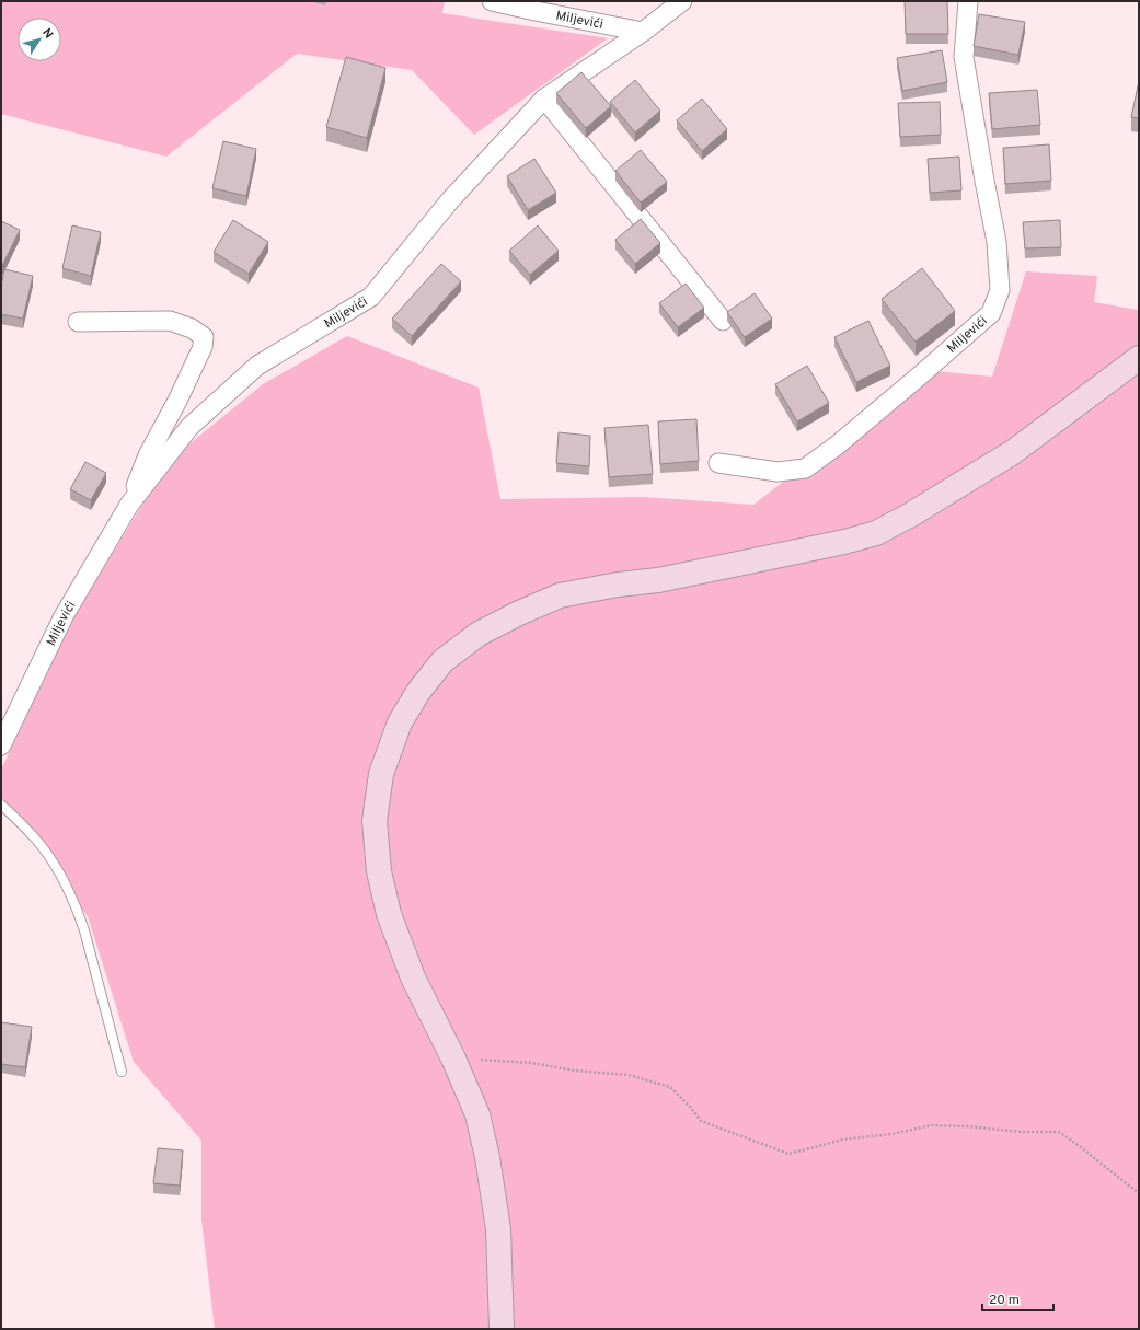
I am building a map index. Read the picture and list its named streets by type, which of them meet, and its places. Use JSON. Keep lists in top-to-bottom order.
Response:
{
  "streets": {
    "street": ["Miljevići"]
  },
  "scale_bar": "20 m",
  "north": "top right"
}
